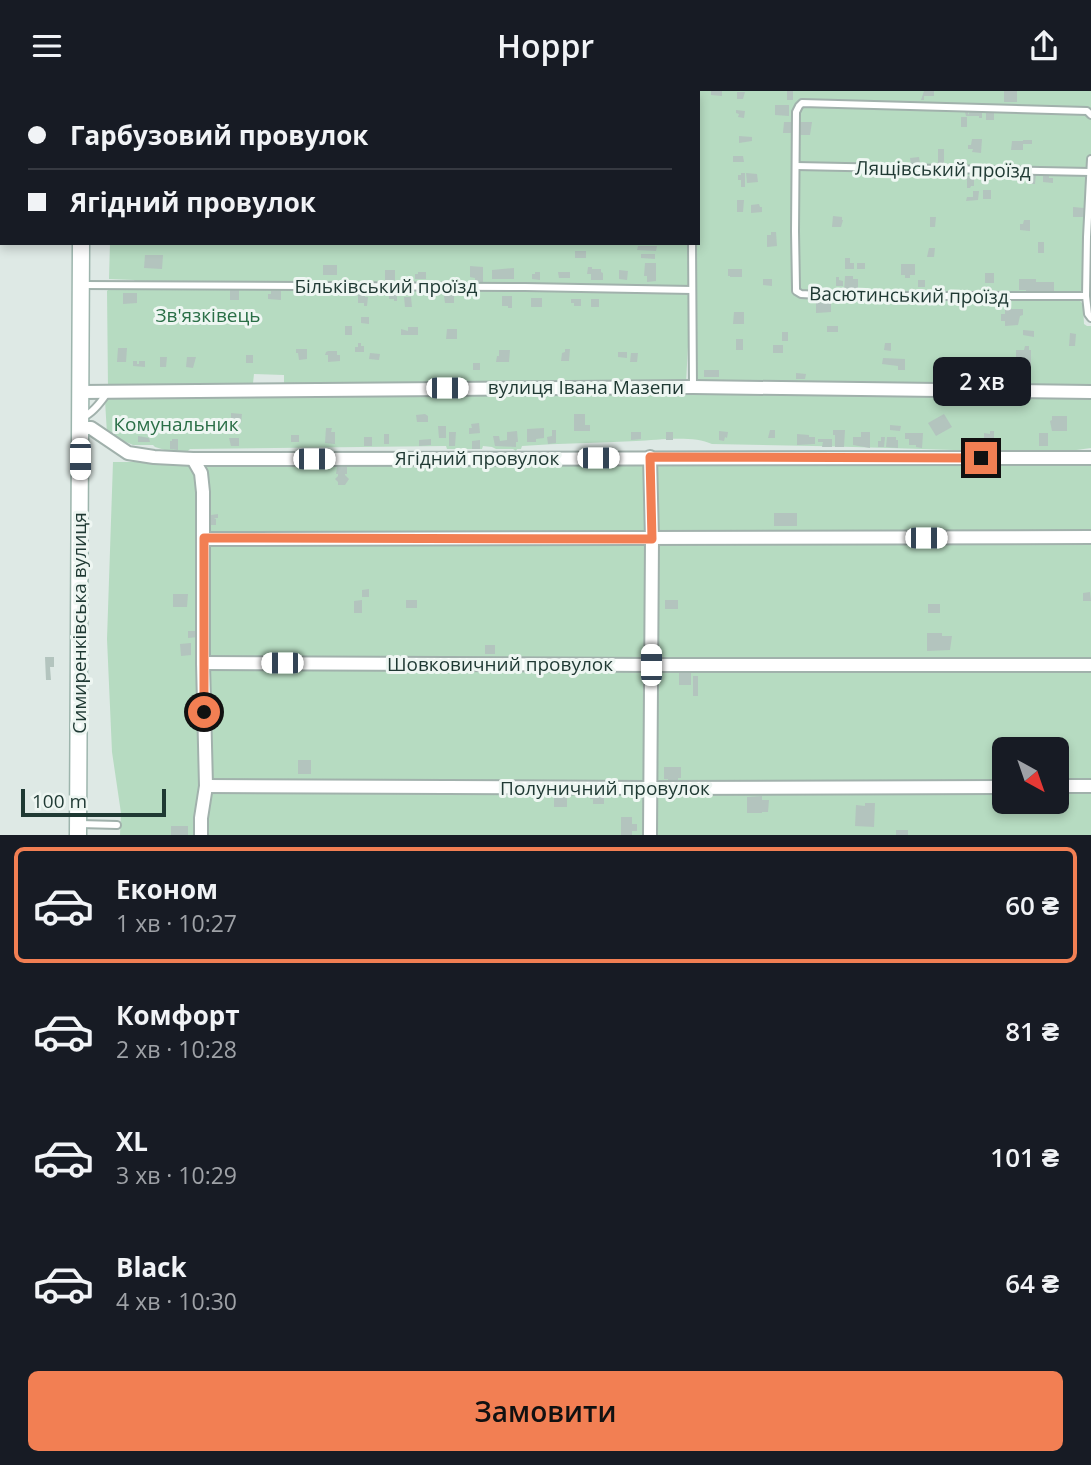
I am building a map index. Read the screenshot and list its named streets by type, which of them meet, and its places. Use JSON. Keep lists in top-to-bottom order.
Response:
{
  "streets": {
    "main road": ["Симиренківська вулиця"],
    "street": [
      "вулиця Івана Мазепи",
      "Ягідний провулок",
      "Шовковичний провулок",
      "Полуничний провулок"
    ],
    "lane": ["Лящівський проїзд", "Більківський проїзд", "Васютинський проїзд"]
  },
  "crossings": [
    ["Лящівський проїзд", "Васютинський проїзд"],
    ["Більківський проїзд", "Симиренківська вулиця"],
    ["вулиця Івана Мазепи", "Симиренківська вулиця"],
    ["Ягідний провулок", "Симиренківська вулиця"]
  ],
  "parks": ["Зв'язківець", "Комунальник"],
  "scale_bar": "100 m",
  "north": "bottom right",
  "page": {
    "header": "Hoppr",
    "banner": ["Гарбузовий провулок", "Ягідний провулок"],
    "bubble": "2 хв",
    "scale": "100 m",
    "list": [
      {
        "name": "Економ",
        "note": "1 хв · 10:27",
        "value": "60 ₴"
      },
      {
        "name": "Комфорт",
        "note": "2 хв · 10:28",
        "value": "81 ₴"
      },
      {
        "name": "XL",
        "note": "3 хв · 10:29",
        "value": "101 ₴"
      },
      {
        "name": "Black",
        "note": "4 хв · 10:30",
        "value": "64 ₴"
      }
    ],
    "buttons": "Замовити"
  }
}
